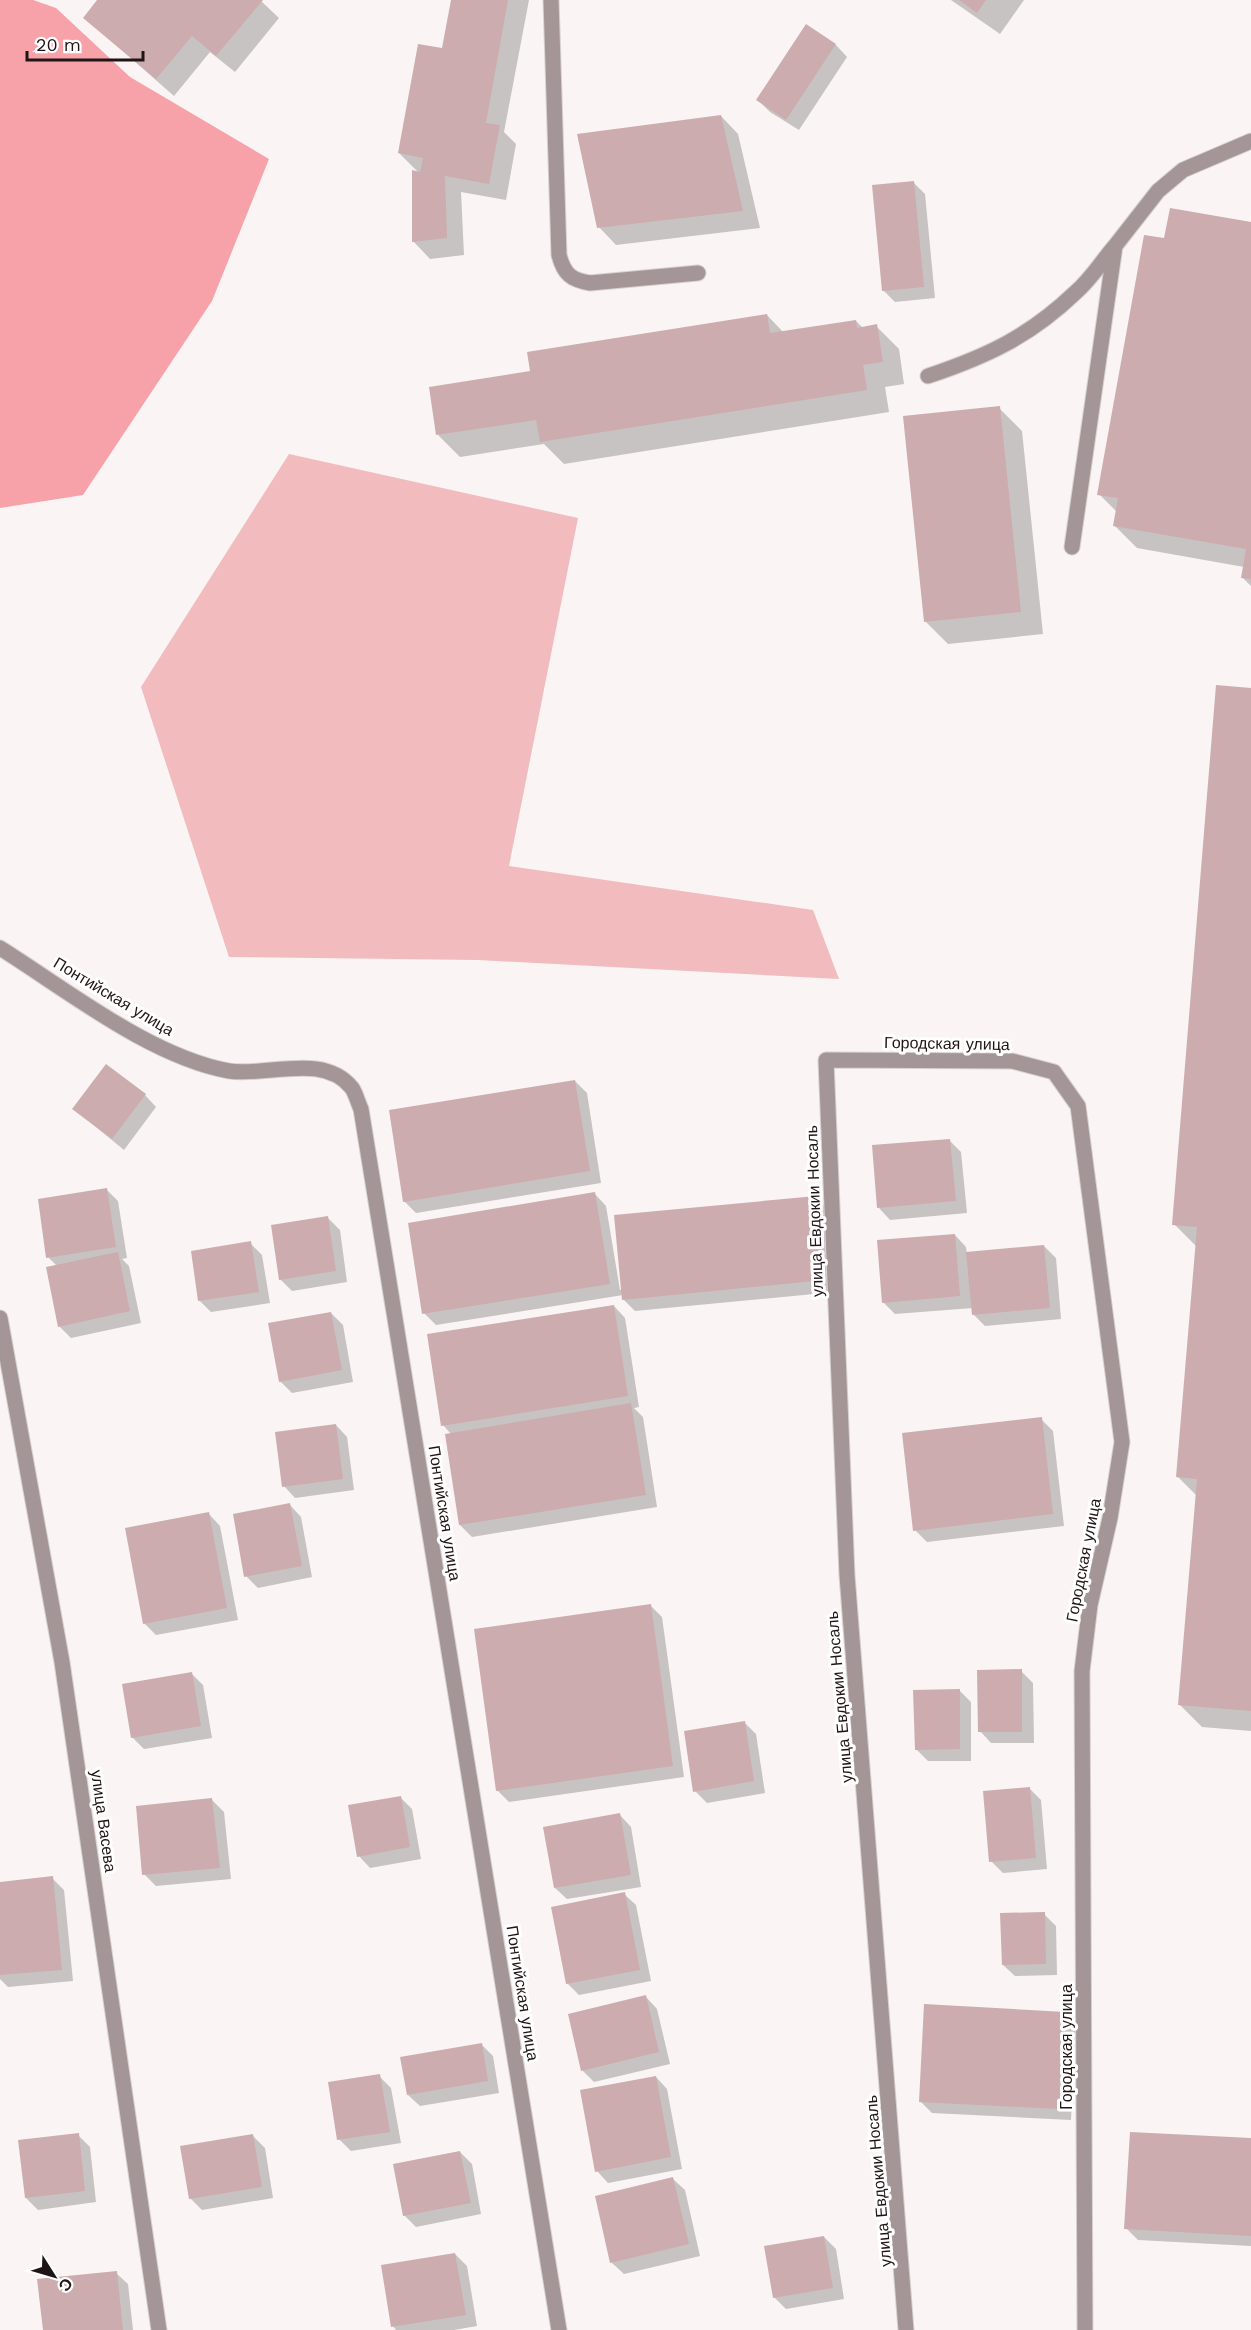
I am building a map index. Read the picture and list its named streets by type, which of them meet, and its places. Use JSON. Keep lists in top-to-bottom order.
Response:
{
  "streets": {
    "street": [
      "Понтийская улица",
      "Городская улица",
      "улица Евдокии Носаль",
      "улица Васева"
    ]
  },
  "crossings": [
    ["Городская улица", "улица Евдокии Носаль"]
  ],
  "scale_bar": "20 m",
  "north": "bottom right"
}
